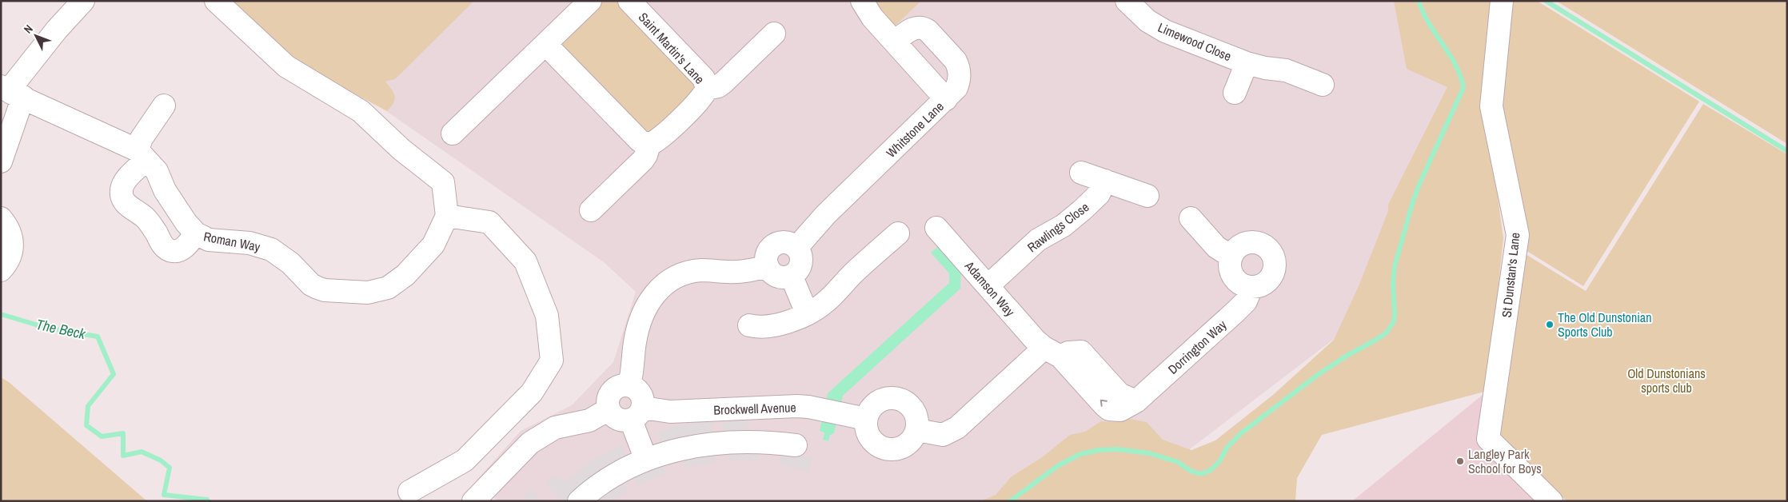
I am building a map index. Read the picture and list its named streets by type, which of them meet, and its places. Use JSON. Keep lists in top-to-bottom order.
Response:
{
  "streets": {
    "street": [
      "Limewood Close",
      "Saint Martin's Lane",
      "Whitstone Lane",
      "Rawlings Close",
      "Roman Way",
      "St Dunstan's Lane",
      "Adamson Way",
      "Dorrington Way",
      "Brockwell Avenue"
    ]
  },
  "crossings": [
    ["Rawlings Close", "Adamson Way"],
    ["Adamson Way", "Dorrington Way"]
  ],
  "water": ["The Beck"],
  "parks": ["Old Dunstonians sports club"],
  "places": ["The Old Dunstonian Sports Club", "Langley Park School for Boys"],
  "north": "top left"
}
